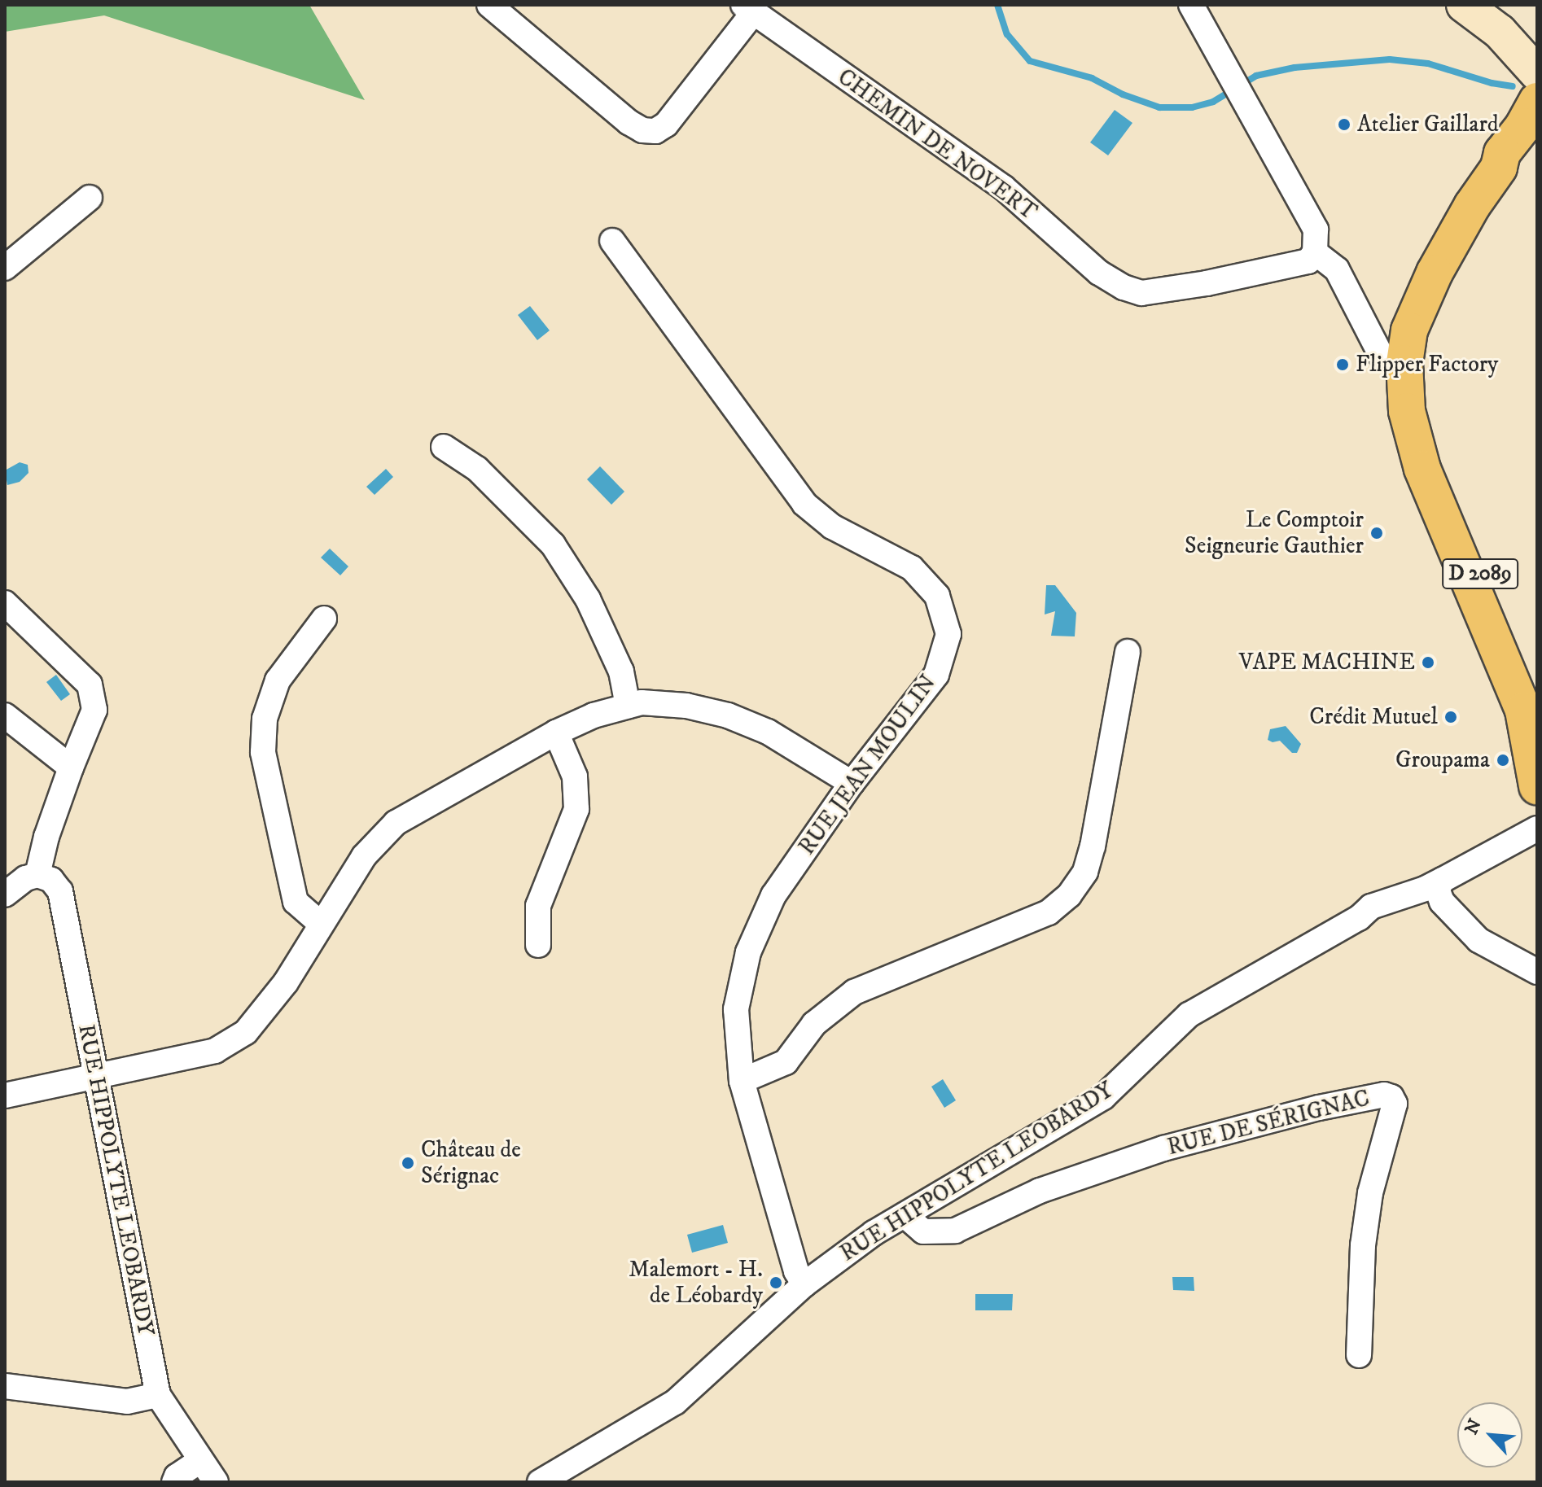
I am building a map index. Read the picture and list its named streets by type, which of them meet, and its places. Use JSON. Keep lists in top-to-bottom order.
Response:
{
  "streets": {
    "main road": ["D 2089"],
    "street": [
      "CHEMIN DE NOVERT",
      "RUE JEAN MOULIN",
      "RUE DE SÉRIGNAC",
      "RUE HIPPOLYTE LEOBARDY"
    ]
  },
  "crossings": [
    ["RUE JEAN MOULIN", "RUE HIPPOLYTE LEOBARDY"],
    ["RUE DE SÉRIGNAC", "RUE HIPPOLYTE LEOBARDY"]
  ],
  "places": [
    "Atelier Gaillard",
    "Flipper Factory",
    "Le Comptoir Seigneurie Gauthier",
    "VAPE MACHINE",
    "Crédit Mutuel",
    "Groupama",
    "Château de Sérignac",
    "Malemort - H. de Léobardy"
  ],
  "north": "top left"
}
